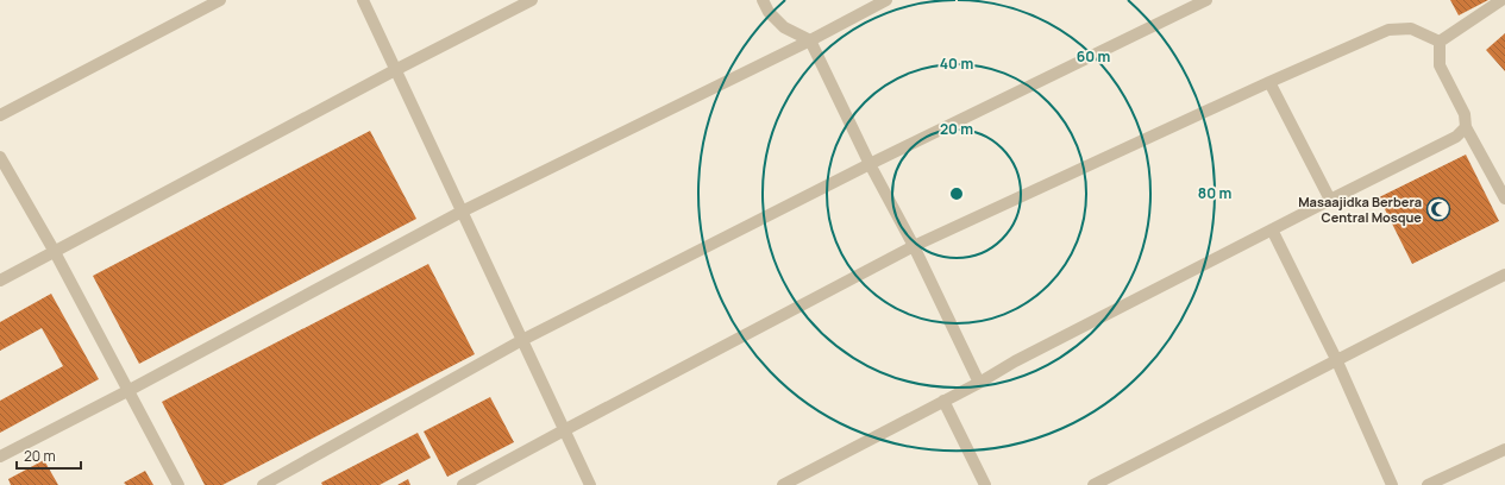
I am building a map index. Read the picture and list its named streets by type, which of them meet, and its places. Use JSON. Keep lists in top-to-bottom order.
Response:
{
  "places": {
    "mosque": ["Masaajidka Berbera Central Mosque"]
  },
  "scale_bar": "20 m",
  "rings": [
    "60 m",
    "40 m",
    "20 m",
    "80 m"
  ]
}
